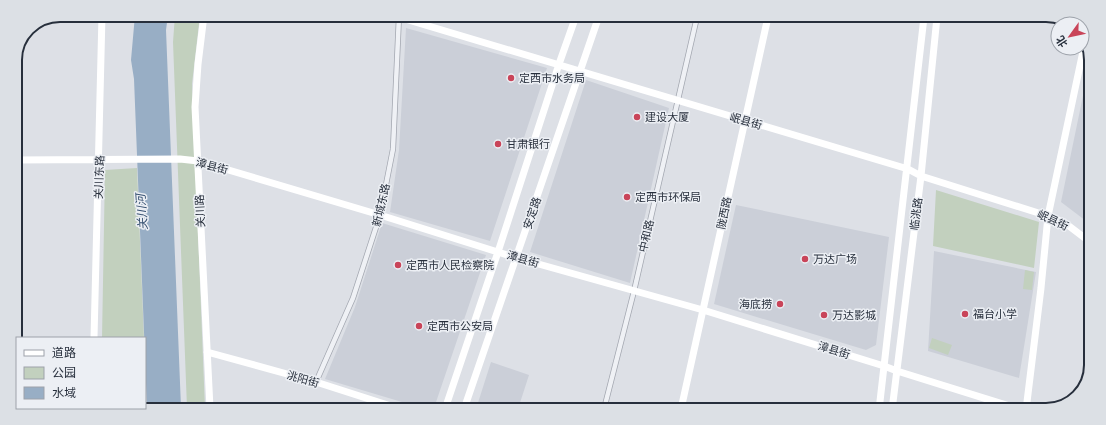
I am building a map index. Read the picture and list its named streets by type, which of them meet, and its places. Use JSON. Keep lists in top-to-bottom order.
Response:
{
  "streets": {
    "street": [
      "岷县街",
      "漳县街",
      "关川东路",
      "新城东路",
      "关川路",
      "安定路",
      "陇西路",
      "临洮路",
      "中和路",
      "洮阳街"
    ]
  },
  "crossings": [
    ["岷县街", "安定路"],
    ["岷县街", "陇西路"],
    ["岷县街", "临洮路"],
    ["岷县街", "中和路"],
    ["漳县街", "关川东路"],
    ["漳县街", "新城东路"],
    ["漳县街", "关川路"],
    ["漳县街", "安定路"],
    ["漳县街", "陇西路"],
    ["漳县街", "临洮路"],
    ["漳县街", "中和路"],
    ["新城东路", "洮阳街"],
    ["关川路", "洮阳街"]
  ],
  "water": ["关川河"],
  "places": [
    "定西市水务局",
    "建设大厦",
    "甘肃银行",
    "定西市环保局",
    "万达广场",
    "定西市人民检察院",
    "海底捞",
    "福台小学",
    "万达影城",
    "定西市公安局"
  ],
  "legend": ["道路", "公园", "水域"],
  "north": "bottom left"
}
